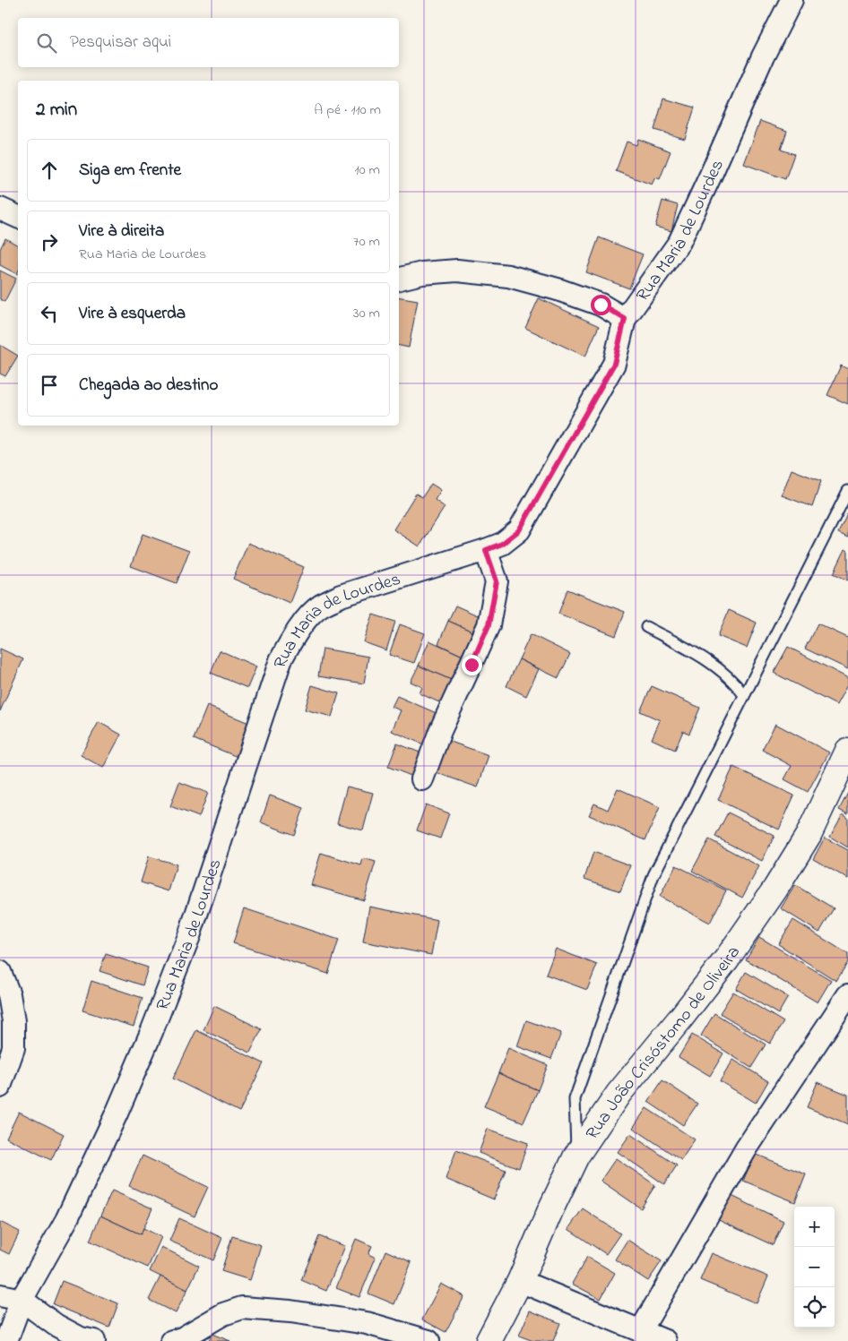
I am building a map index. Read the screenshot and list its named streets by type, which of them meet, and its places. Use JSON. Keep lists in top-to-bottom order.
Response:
{
  "streets": {
    "street": ["Rua Maria de Lourdes", "Rua João Crisóstomo de Oliveira"]
  },
  "page": {
    "search": "Pesquisar aqui",
    "heading": ["2 min", "A pé · 110 m"],
    "list": [
      ["Siga em frente", "10 m"],
      ["Vire à direita", "Rua Maria de Lourdes", "70 m"],
      ["Vire à esquerda", "30 m"],
      "Chegada ao destino"
    ],
    "map_buttons": ["+", "−"]
  }
}
